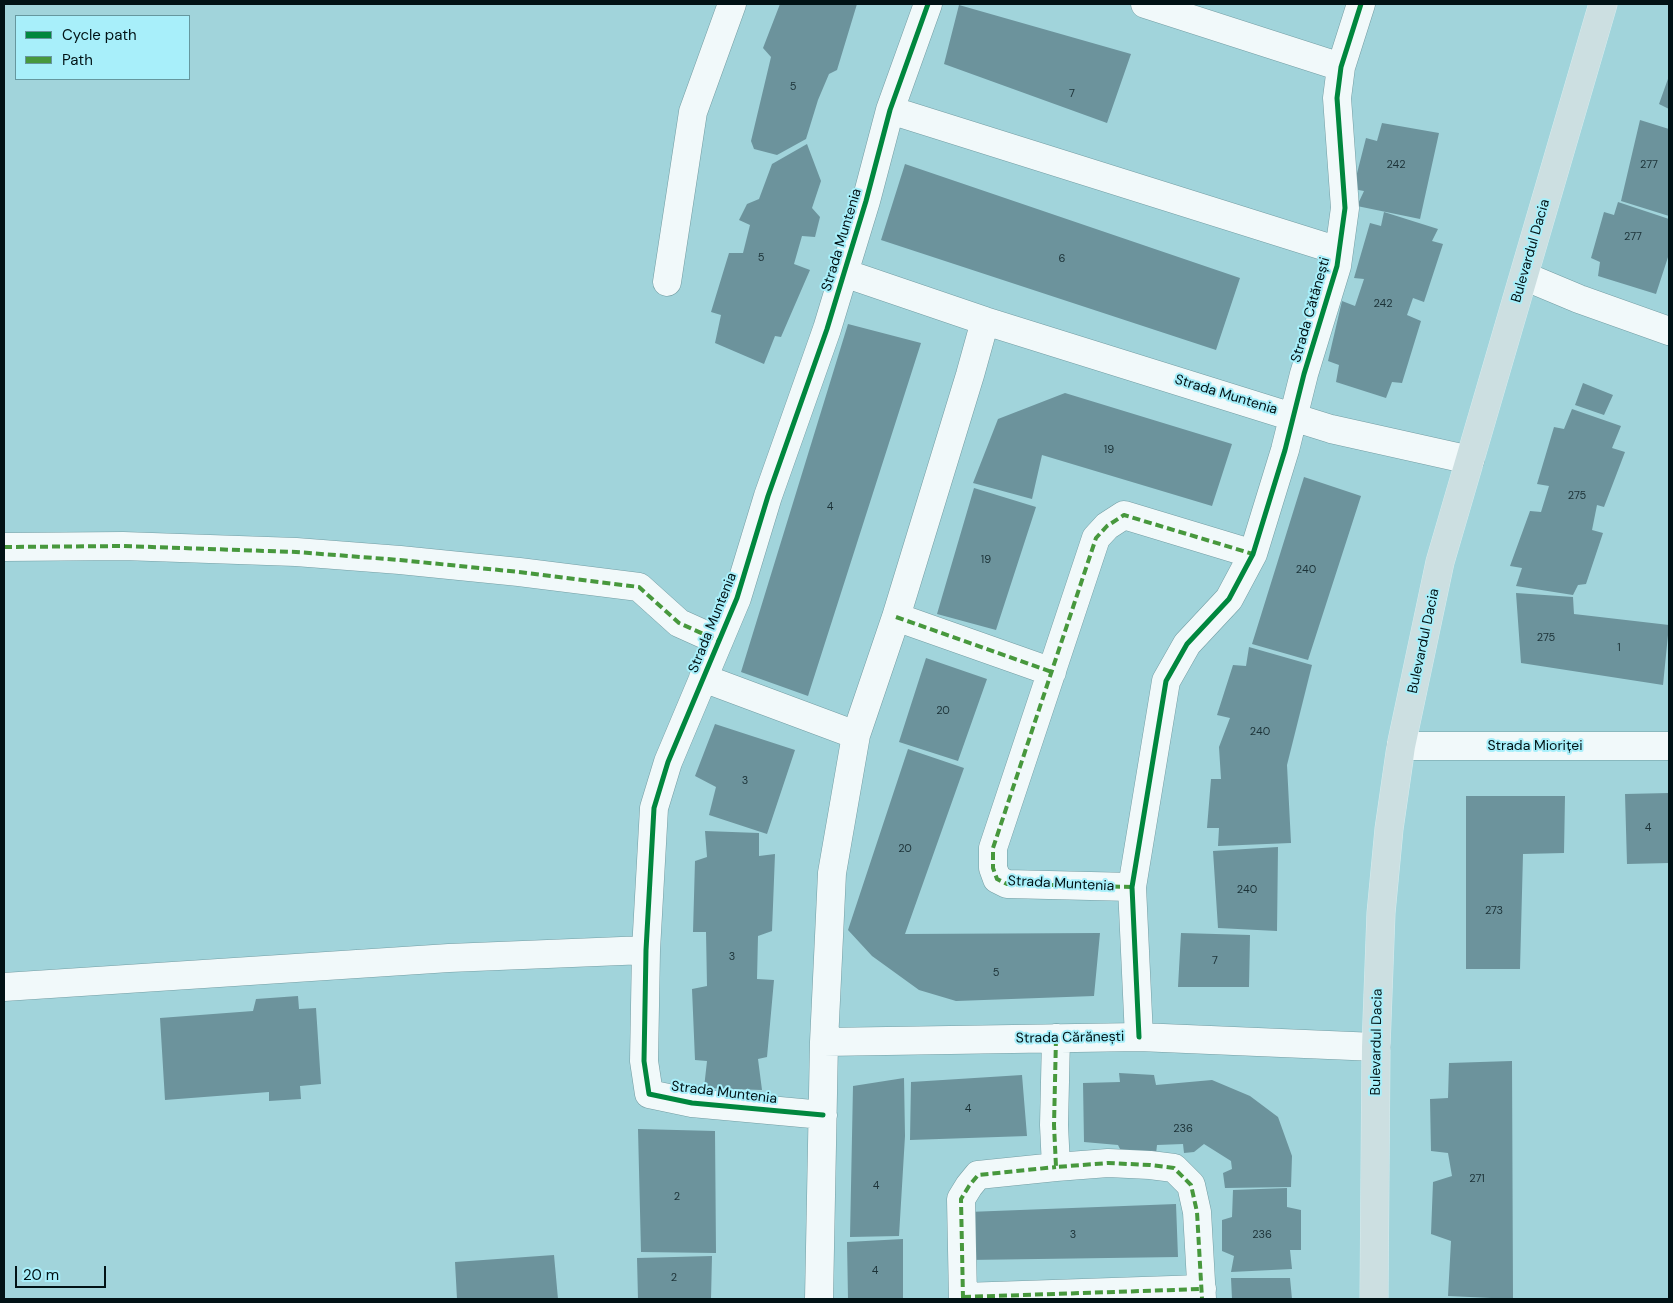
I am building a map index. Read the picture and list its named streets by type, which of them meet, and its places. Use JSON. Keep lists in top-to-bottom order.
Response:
{
  "streets": {
    "main road": ["Bulevardul Dacia"],
    "street": [
      "Strada Muntenia",
      "Strada Cătănești",
      "Strada Mioriței",
      "Strada Cărănești"
    ]
  },
  "crossings": [
    ["Strada Muntenia", "Bulevardul Dacia"],
    ["Strada Muntenia", "Strada Cătănești"],
    ["Bulevardul Dacia", "Strada Mioriței"],
    ["Bulevardul Dacia", "Strada Cărănești"],
    ["Strada Cătănești", "Strada Cărănești"]
  ],
  "house_numbers": [
    "5",
    "7",
    "242",
    "277",
    "277",
    "5",
    "6",
    "242",
    "19",
    "275",
    "4",
    "19",
    "240",
    "275",
    "1",
    "20",
    "240",
    "3",
    "4",
    "20",
    "240",
    "273",
    "3",
    "7",
    "5",
    "4",
    "236",
    "271",
    "4",
    "2",
    "3",
    "236",
    "4",
    "2"
  ],
  "legend": ["Cycle path", "Path"],
  "scale_bar": "20 m"
}
